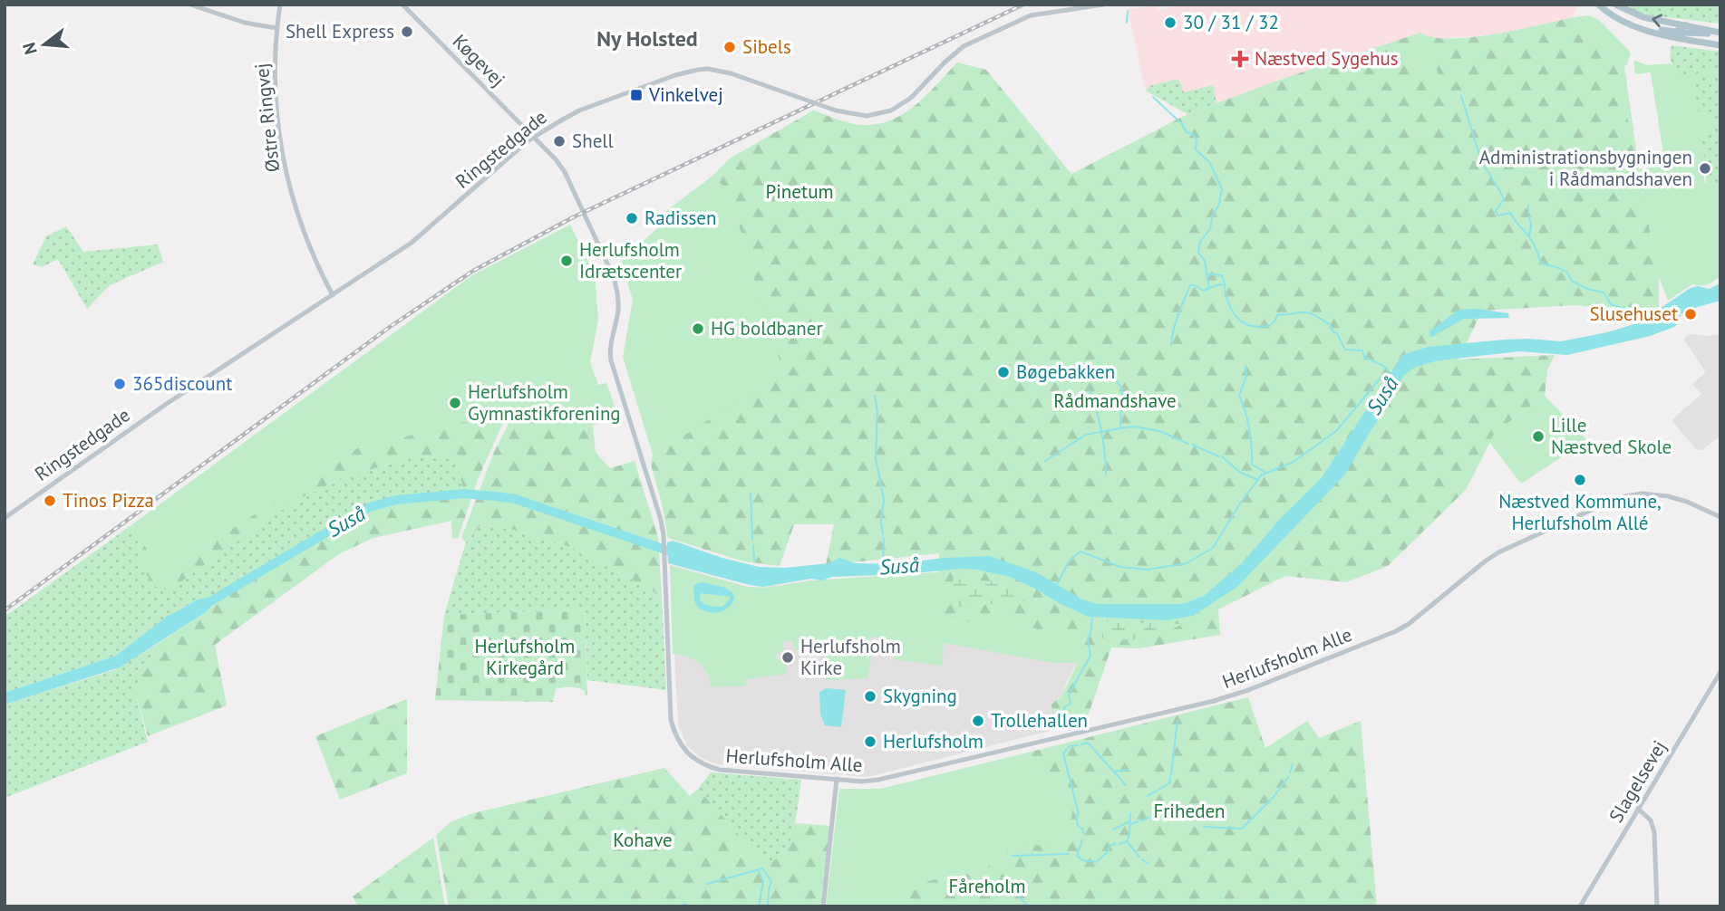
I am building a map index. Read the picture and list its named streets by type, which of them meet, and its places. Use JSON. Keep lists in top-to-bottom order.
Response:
{
  "streets": {
    "street": [
      "Køgevej",
      "Østre Ringvej",
      "Ringstedgade",
      "Herlufsholm Alle",
      "Slagelsevej"
    ]
  },
  "crossings": [
    ["Køgevej", "Ringstedgade"],
    ["Køgevej", "Herlufsholm Alle"],
    ["Østre Ringvej", "Ringstedgade"],
    ["Ringstedgade", "Herlufsholm Alle"]
  ],
  "districts": ["Ny Holsted"],
  "water": ["Suså"],
  "parks": [
    "Pinetum",
    "Rådmandshave",
    "Herlufsholm Kirkegård",
    "Friheden",
    "Kohave",
    "Fåreholm"
  ],
  "places": {
    "other": [
      "30 / 31 / 32",
      "Shell Express",
      "Sibels",
      "Shell",
      "Administrationsbygningen i Rådmandshaven",
      "Radissen",
      "Herlufsholm Idrætscenter",
      "Slusehuset",
      "HG boldbaner",
      "Bøgebakken",
      "365discount",
      "Herlufsholm Gymnastikforening",
      "Lille Næstved Skole",
      "Næstved Kommune, Herlufsholm Allé",
      "Tinos Pizza",
      "Herlufsholm Kirke",
      "Skygning",
      "Trollehallen",
      "Herlufsholm"
    ],
    "health": ["Næstved Sygehus"],
    "transit": ["Vinkelvej"]
  },
  "north": "left"
}
